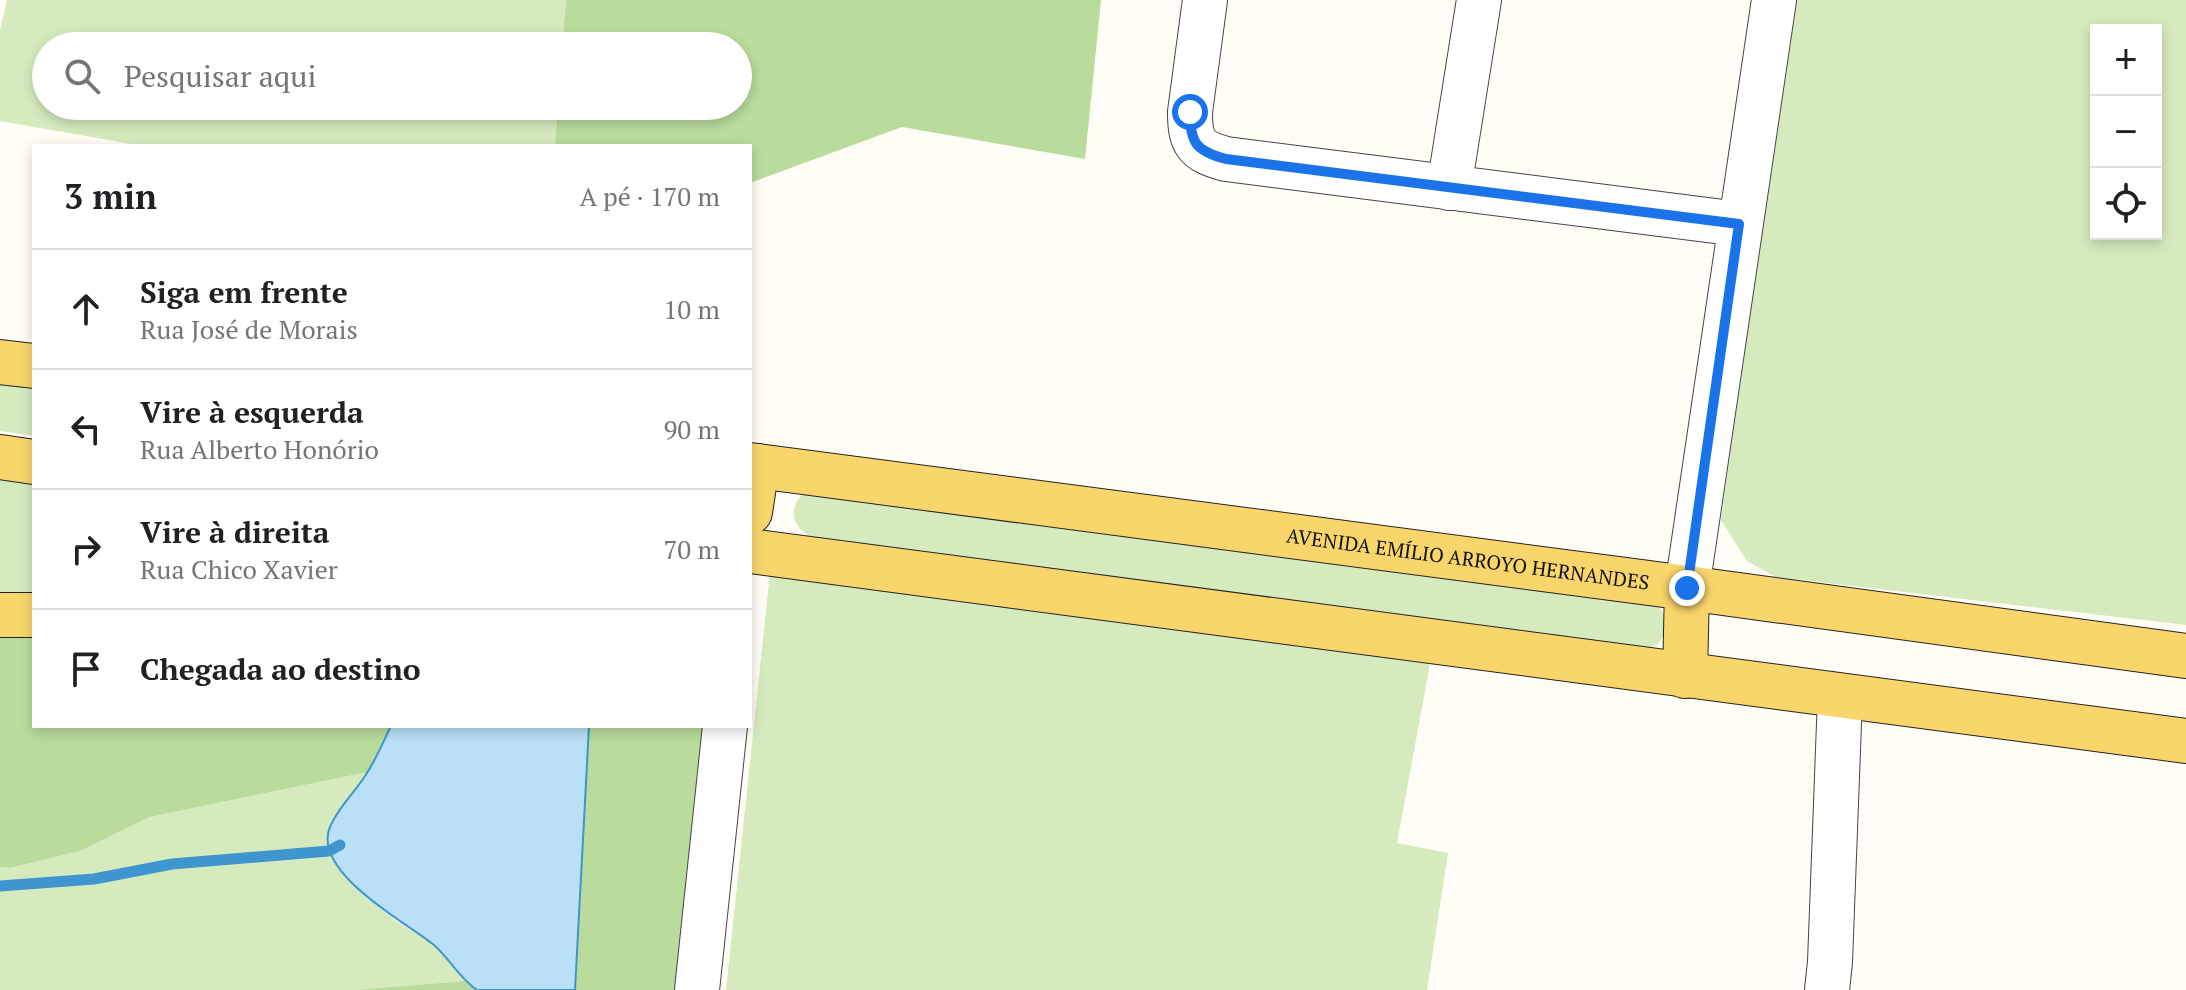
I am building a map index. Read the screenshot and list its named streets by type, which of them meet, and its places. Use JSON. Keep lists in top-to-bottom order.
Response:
{
  "streets": {
    "main road": ["AVENIDA EMÍLIO ARROYO HERNANDES"]
  },
  "page": {
    "map_buttons": ["+", "−"],
    "search": "Pesquisar aqui",
    "heading": ["3 min", "A pé · 170 m"],
    "list": [
      ["Siga em frente", "Rua José de Morais", "10 m"],
      ["Vire à esquerda", "Rua Alberto Honório", "90 m"],
      ["Vire à direita", "Rua Chico Xavier", "70 m"],
      "Chegada ao destino"
    ]
  }
}
